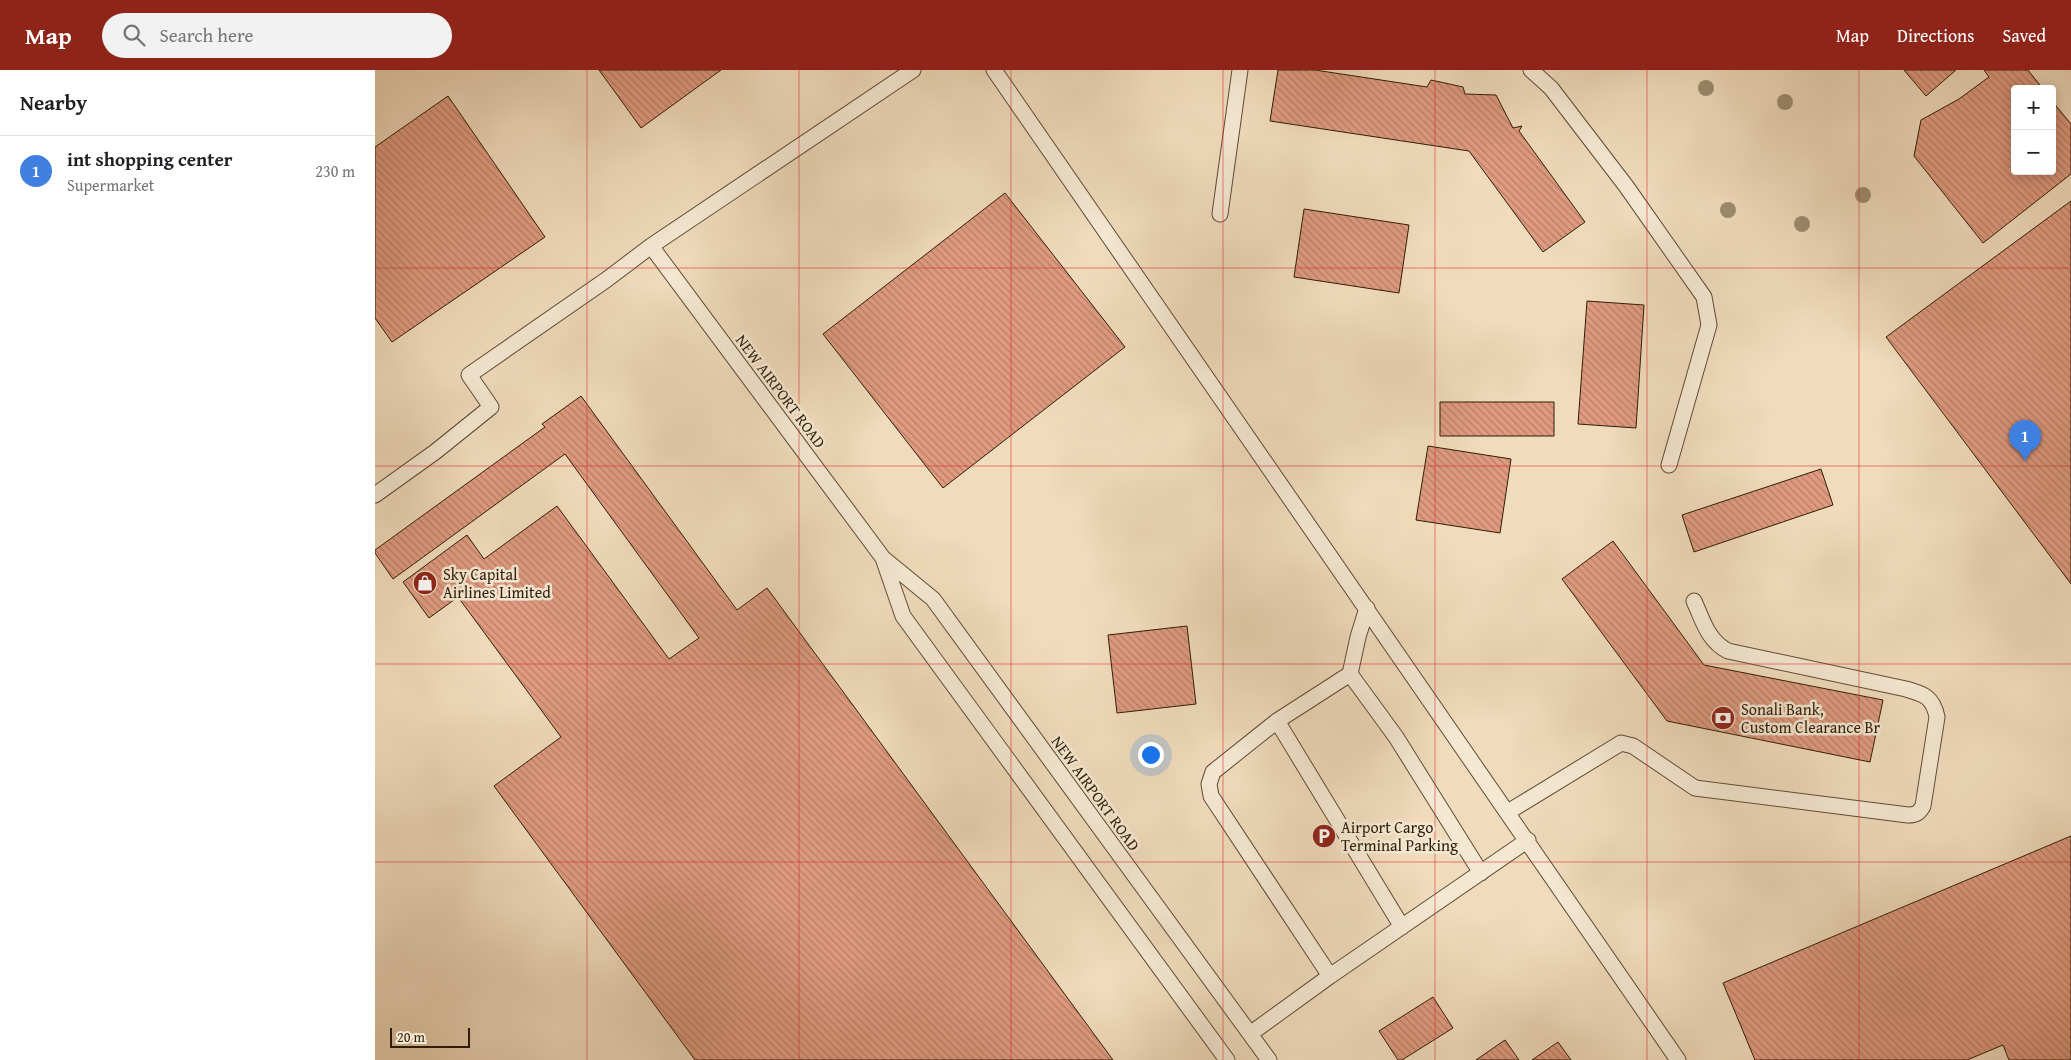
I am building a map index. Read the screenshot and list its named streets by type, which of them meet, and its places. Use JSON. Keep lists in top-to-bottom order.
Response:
{
  "streets": {
    "lane": ["NEW AIRPORT ROAD"]
  },
  "places": {
    "shop": ["Sky Capital Airlines Limited"],
    "bank": ["Sonali Bank, Custom Clearance Br"],
    "parking": ["Airport Cargo Terminal Parking"]
  },
  "scale_bar": "20 m",
  "page": {
    "header": "Map",
    "search": "Search here",
    "nav": ["Map", "Directions", "Saved"],
    "heading": "Nearby",
    "map_buttons": ["+", "−"],
    "list": [
      {
        "mark": "1",
        "name": "int shopping center",
        "note": "Supermarket",
        "value": "230 m"
      }
    ],
    "pins": "1",
    "scale": "20 m"
  }
}
